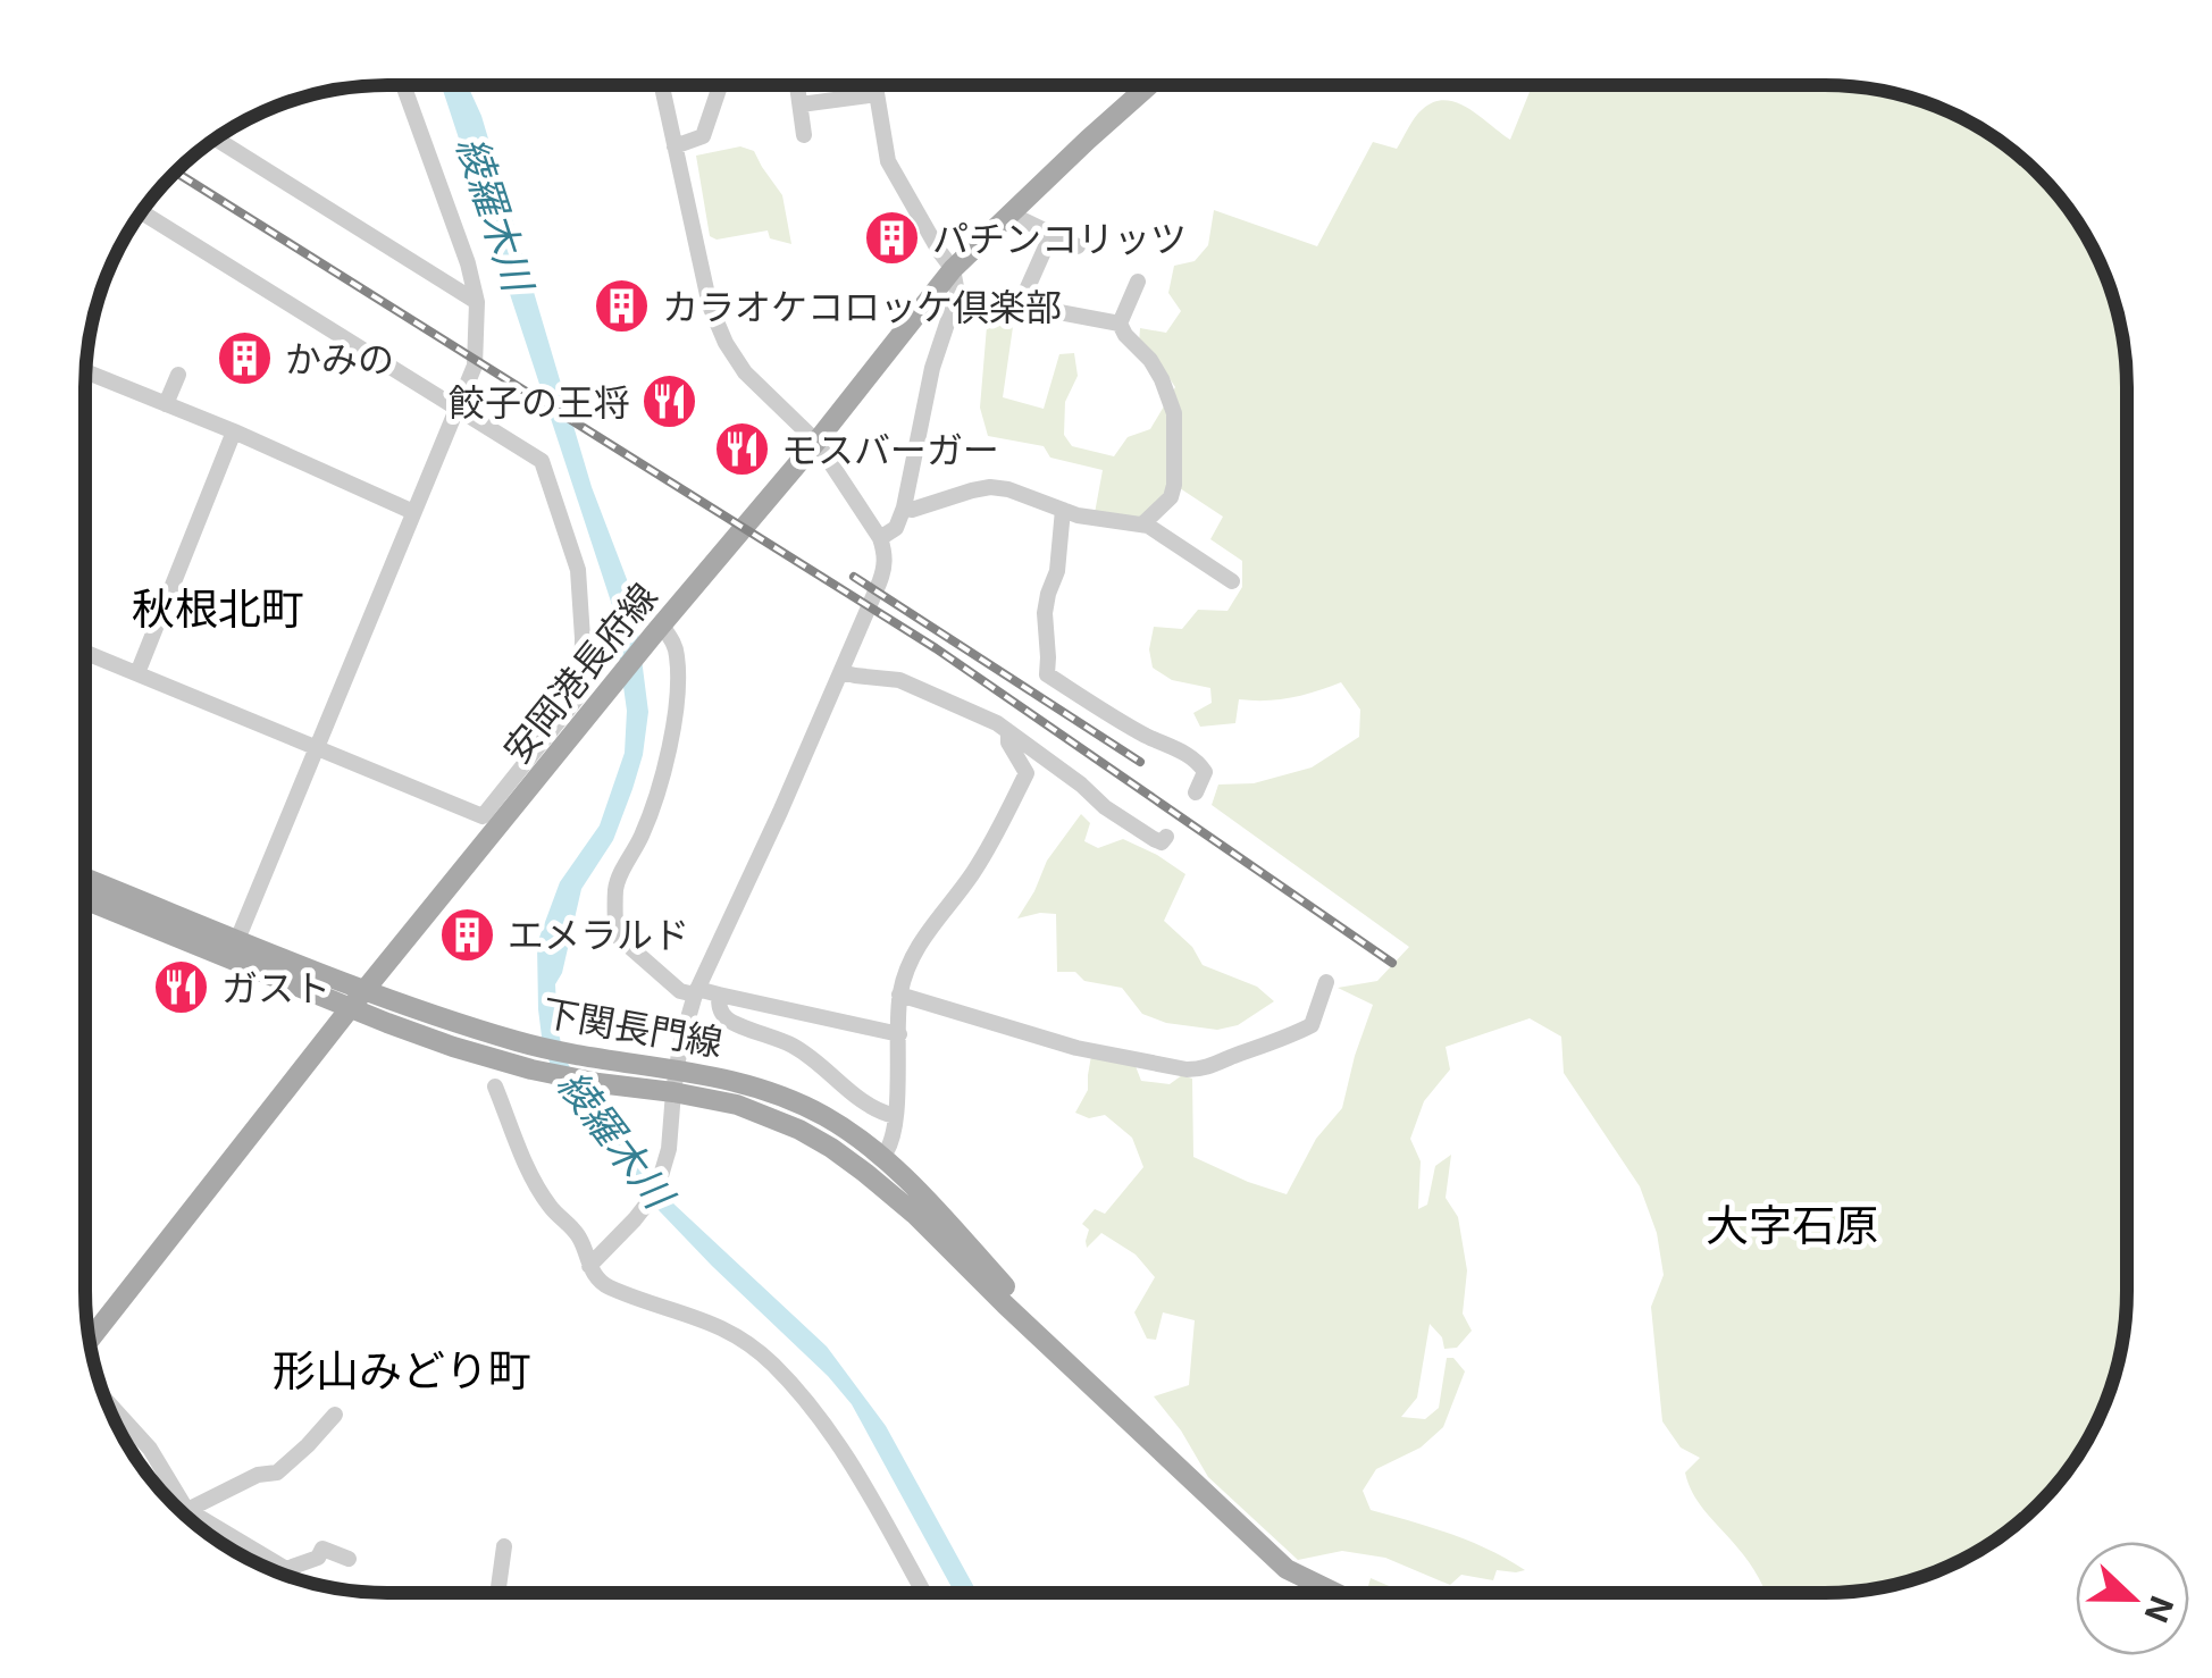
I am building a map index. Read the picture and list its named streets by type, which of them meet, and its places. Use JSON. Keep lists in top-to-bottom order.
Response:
{
  "streets": {
    "main road": ["安岡港長府線", "下関長門線"]
  },
  "crossings": [
    ["安岡港長府線", "下関長門線"]
  ],
  "districts": ["秋根北町", "大字石原", "形山みどり町"],
  "water": ["綾羅木川"],
  "places": {
    "building": [
      "パチンコリッツ",
      "カラオケコロッケ倶楽部",
      "かみの",
      "エメラルド"
    ],
    "restaurant": ["餃子の王将", "モスバーガー", "ガスト"]
  },
  "north": "right"
}
